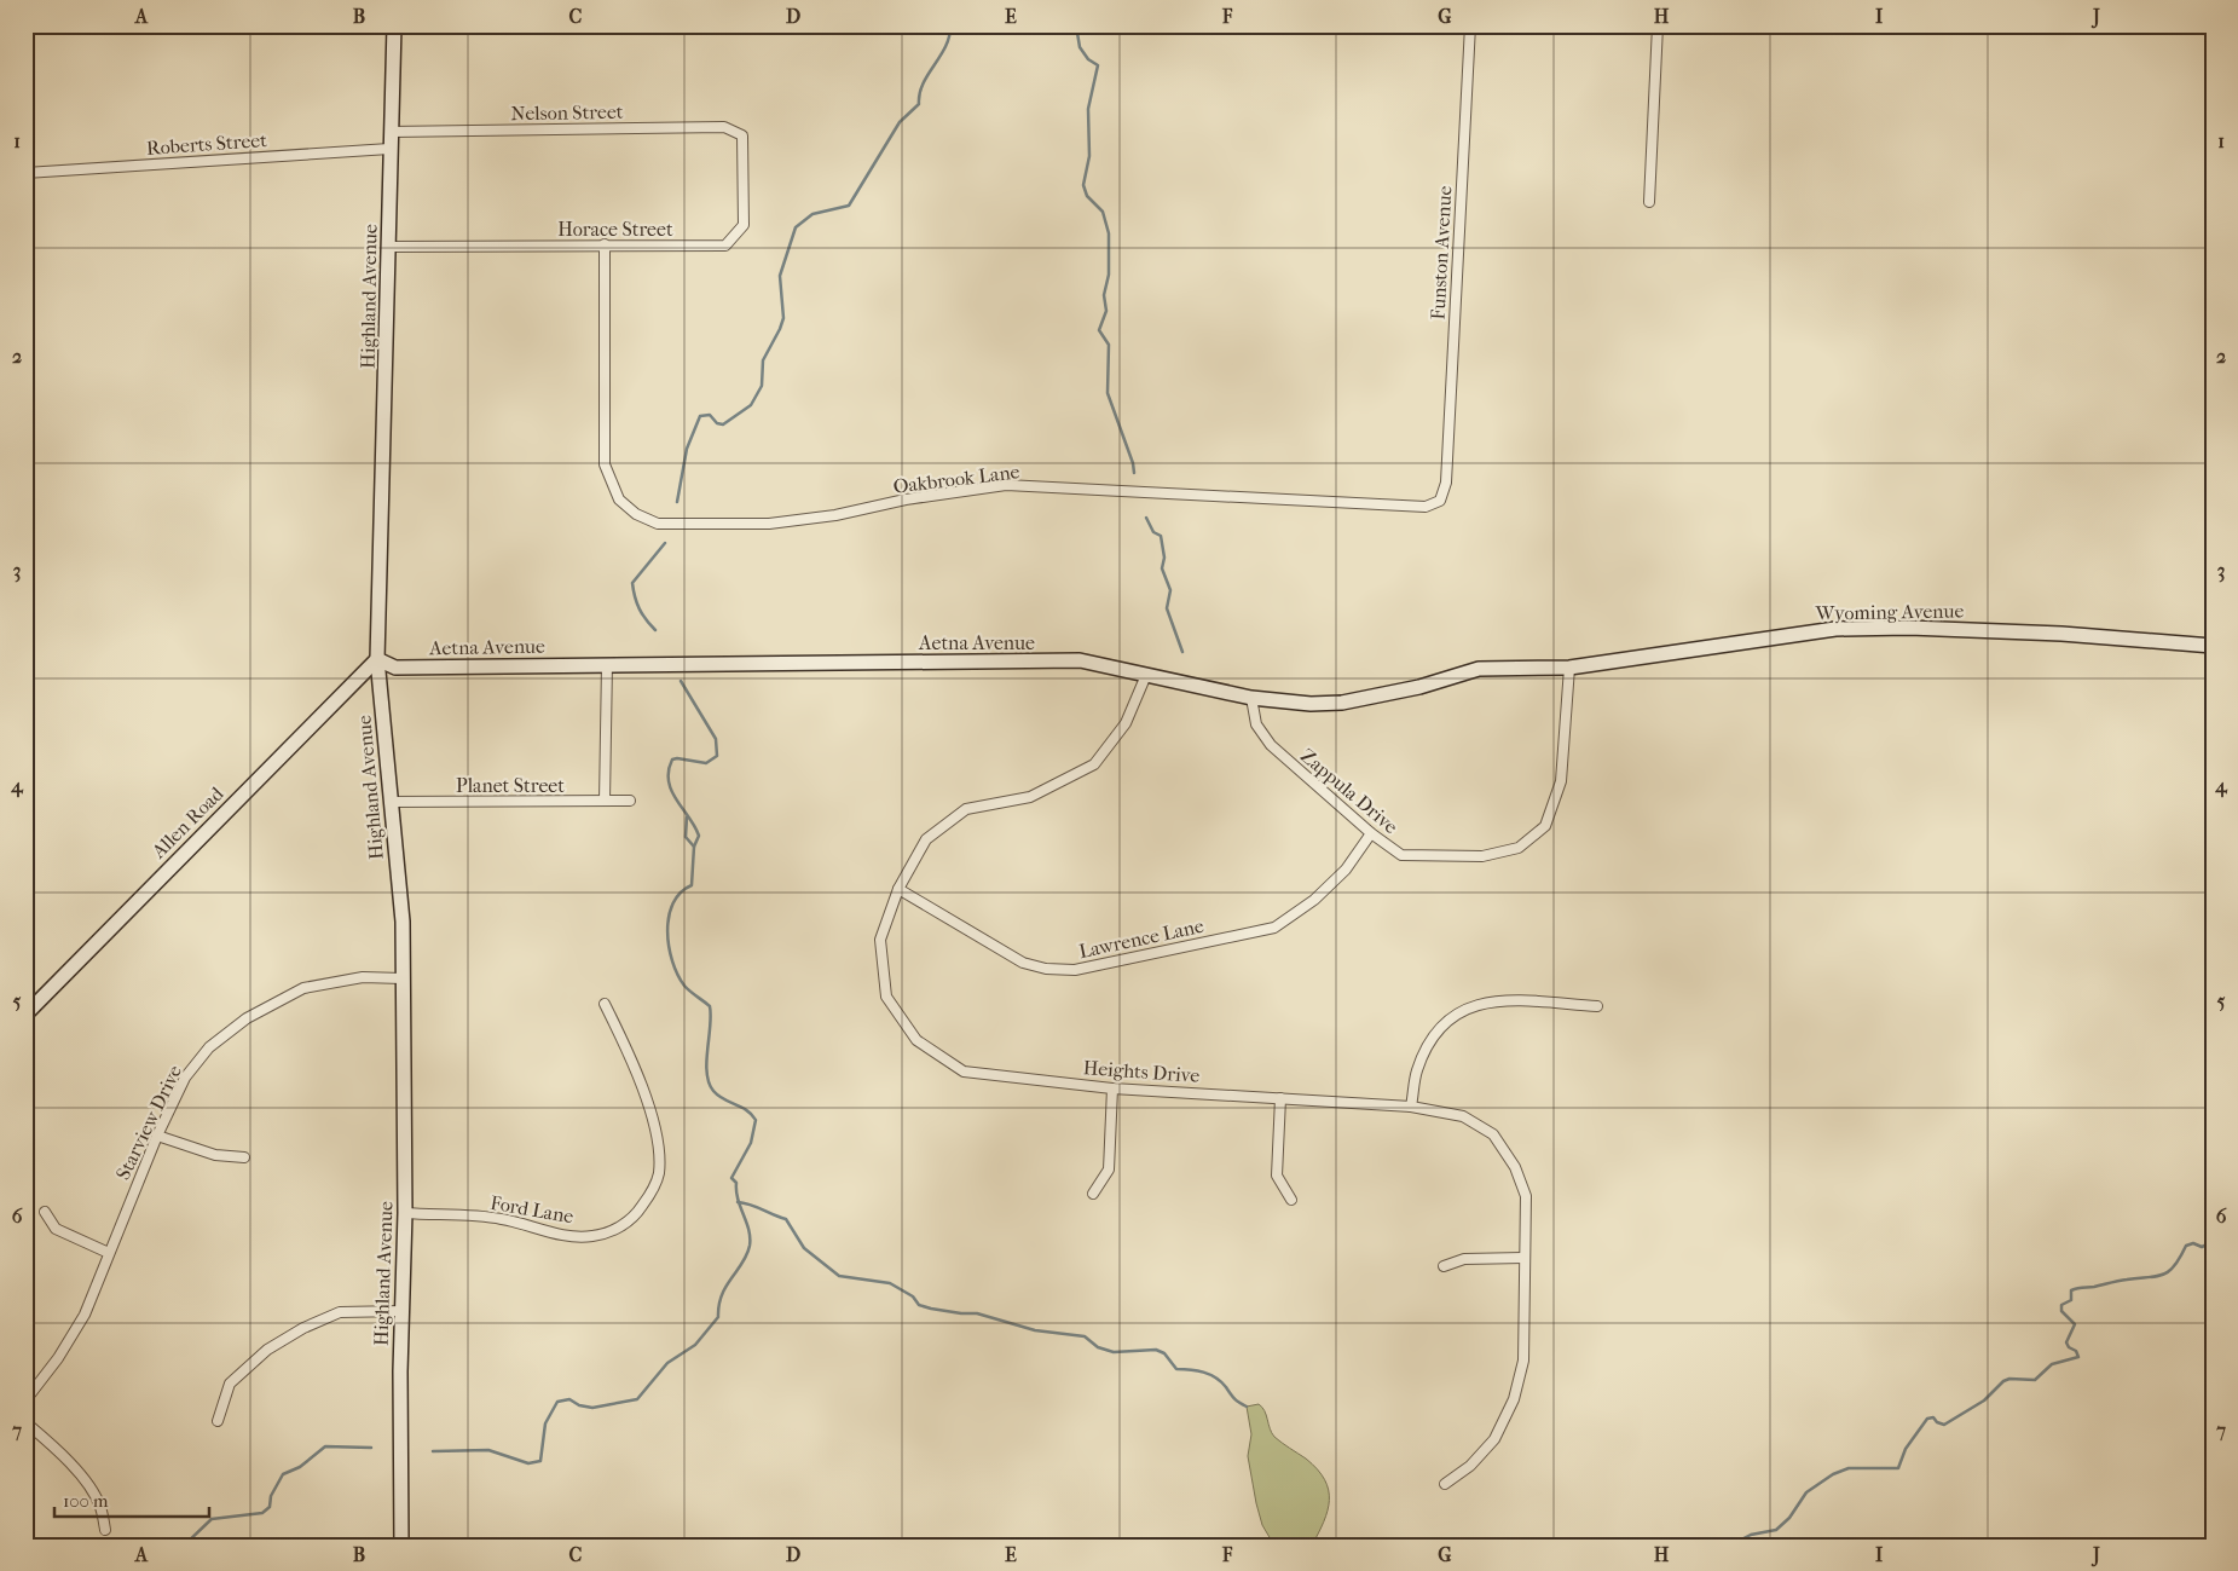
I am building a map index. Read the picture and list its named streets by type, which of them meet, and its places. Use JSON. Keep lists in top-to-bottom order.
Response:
{
  "streets": {
    "street": [
      "Nelson Street",
      "Roberts Street",
      "Horace Street",
      "Funston Avenue",
      "Highland Avenue",
      "Oakbrook Lane",
      "Wyoming Avenue",
      "Aetna Avenue",
      "Planet Street",
      "Zappula Drive",
      "Allen Road",
      "Lawrence Lane",
      "Heights Drive",
      "Starview Drive",
      "Ford Lane"
    ]
  },
  "crossings": [
    ["Nelson Street", "Horace Street"],
    ["Nelson Street", "Highland Avenue"],
    ["Roberts Street", "Highland Avenue"],
    ["Horace Street", "Highland Avenue"],
    ["Horace Street", "Oakbrook Lane"],
    ["Funston Avenue", "Oakbrook Lane"],
    ["Highland Avenue", "Aetna Avenue"],
    ["Highland Avenue", "Planet Street"],
    ["Highland Avenue", "Allen Road"],
    ["Highland Avenue", "Starview Drive"],
    ["Highland Avenue", "Ford Lane"],
    ["Wyoming Avenue", "Aetna Avenue"],
    ["Wyoming Avenue", "Zappula Drive"],
    ["Aetna Avenue", "Zappula Drive"],
    ["Aetna Avenue", "Allen Road"],
    ["Aetna Avenue", "Heights Drive"],
    ["Zappula Drive", "Lawrence Lane"],
    ["Lawrence Lane", "Heights Drive"]
  ],
  "scale_bar": "100 m",
  "grid": {
    "columns": [
      "A",
      "B",
      "C",
      "D",
      "E",
      "F",
      "G",
      "H",
      "I",
      "J"
    ],
    "rows": [
      "1",
      "2",
      "3",
      "4",
      "5",
      "6",
      "7"
    ]
  }
}
